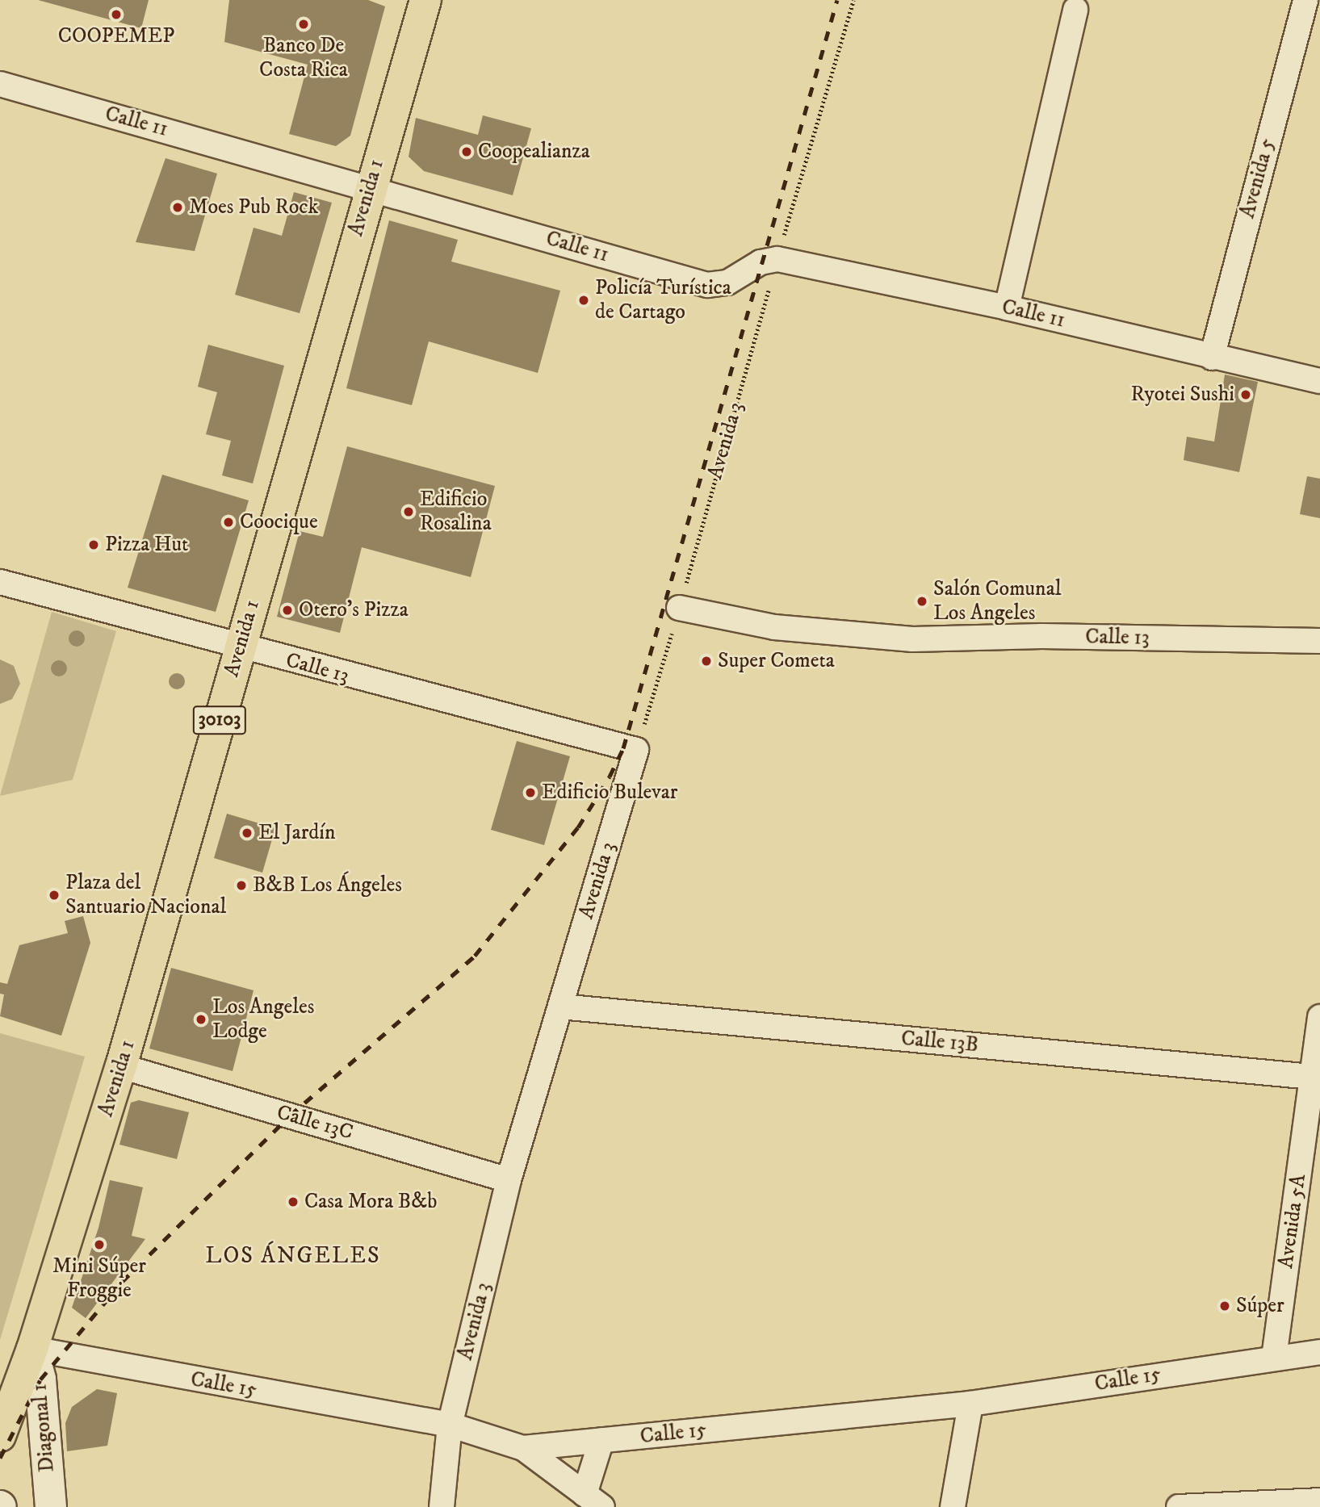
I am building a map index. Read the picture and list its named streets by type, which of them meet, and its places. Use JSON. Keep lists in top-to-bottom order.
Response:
{
  "streets": {
    "main road": ["Avenida 1", "30103", "Diagonal 1"],
    "street": [
      "Calle 11",
      "Avenida 5",
      "Avenida 3",
      "Calle 13",
      "Calle 13B",
      "Calle 13C",
      "Avenida 5A",
      "Calle 15"
    ]
  },
  "crossings": [
    ["Calle 11", "Avenida 5"],
    ["Calle 11", "Avenida 1"],
    ["Calle 11", "Avenida 3"],
    ["Avenida 1", "Calle 13"],
    ["Avenida 1", "Calle 13C"],
    ["Avenida 1", "Calle 15"],
    ["Avenida 1", "Diagonal 1"],
    ["Avenida 3", "Calle 13"],
    ["Avenida 3", "Calle 13B"],
    ["Avenida 3", "Calle 13C"],
    ["Avenida 3", "Calle 15"],
    ["Calle 13B", "Avenida 5A"],
    ["Avenida 5A", "Calle 15"],
    ["Calle 15", "Diagonal 1"]
  ],
  "districts": ["LOS ÁNGELES"],
  "places": [
    "COOPEMEP",
    "Banco De Costa Rica",
    "Coopealianza",
    "Moes Pub Rock",
    "Policía Turística de Cartago",
    "Ryotei Sushi",
    "Edificio Rosalina",
    "Coocique",
    "Pizza Hut",
    "Salón Comunal Los Angeles",
    "Otero's Pizza",
    "Super Cometa",
    "Edificio Bulevar",
    "El Jardín",
    "B&B Los Ángeles",
    "Plaza del Santuario Nacional",
    "Los Angeles Lodge",
    "Casa Mora B&b",
    "Mini Súper Froggie",
    "Súper"
  ]
}
